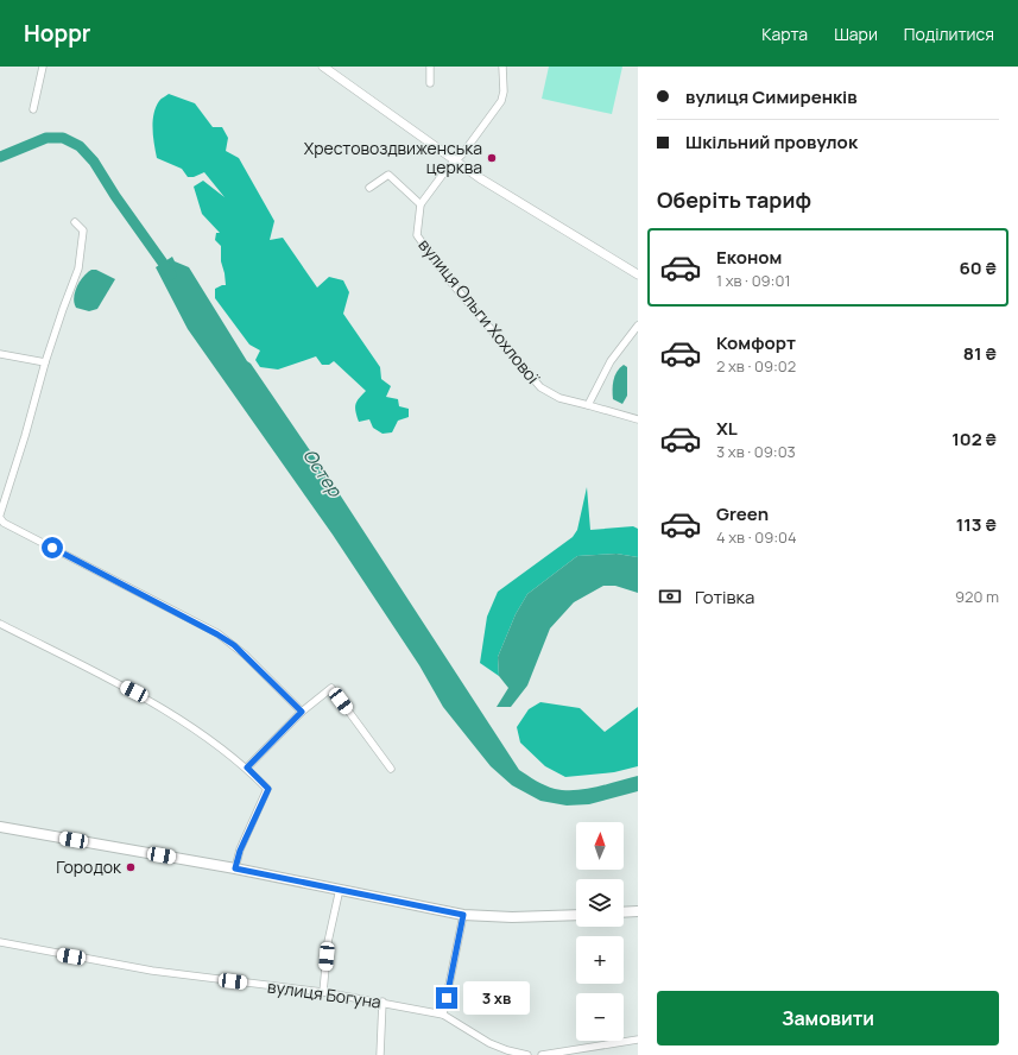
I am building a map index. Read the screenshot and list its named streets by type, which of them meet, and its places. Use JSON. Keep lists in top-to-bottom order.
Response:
{
  "streets": {
    "street": ["вулиця Ольги Хохлової", "вулиця Богуна"]
  },
  "water": ["Остер"],
  "places": ["Хрестовоздвиженська церква", "Городок"],
  "north": "top",
  "page": {
    "header": "Hoppr",
    "nav": ["Карта", "Шари", "Поділитися"],
    "banner": ["вулиця Симиренків", "Шкільний провулок"],
    "heading": "Оберіть тариф",
    "list": [
      {
        "name": "Економ",
        "note": "1 хв · 09:01",
        "value": "60 ₴"
      },
      {
        "name": "Комфорт",
        "note": "2 хв · 09:02",
        "value": "81 ₴"
      },
      {
        "name": "XL",
        "note": "3 хв · 09:03",
        "value": "102 ₴"
      },
      {
        "name": "Green",
        "note": "4 хв · 09:04",
        "value": "113 ₴"
      }
    ],
    "pay": ["Готівка", "920 m"],
    "map_buttons": ["+", "−"],
    "bubble": "3 хв",
    "buttons": "Замовити"
  }
}
